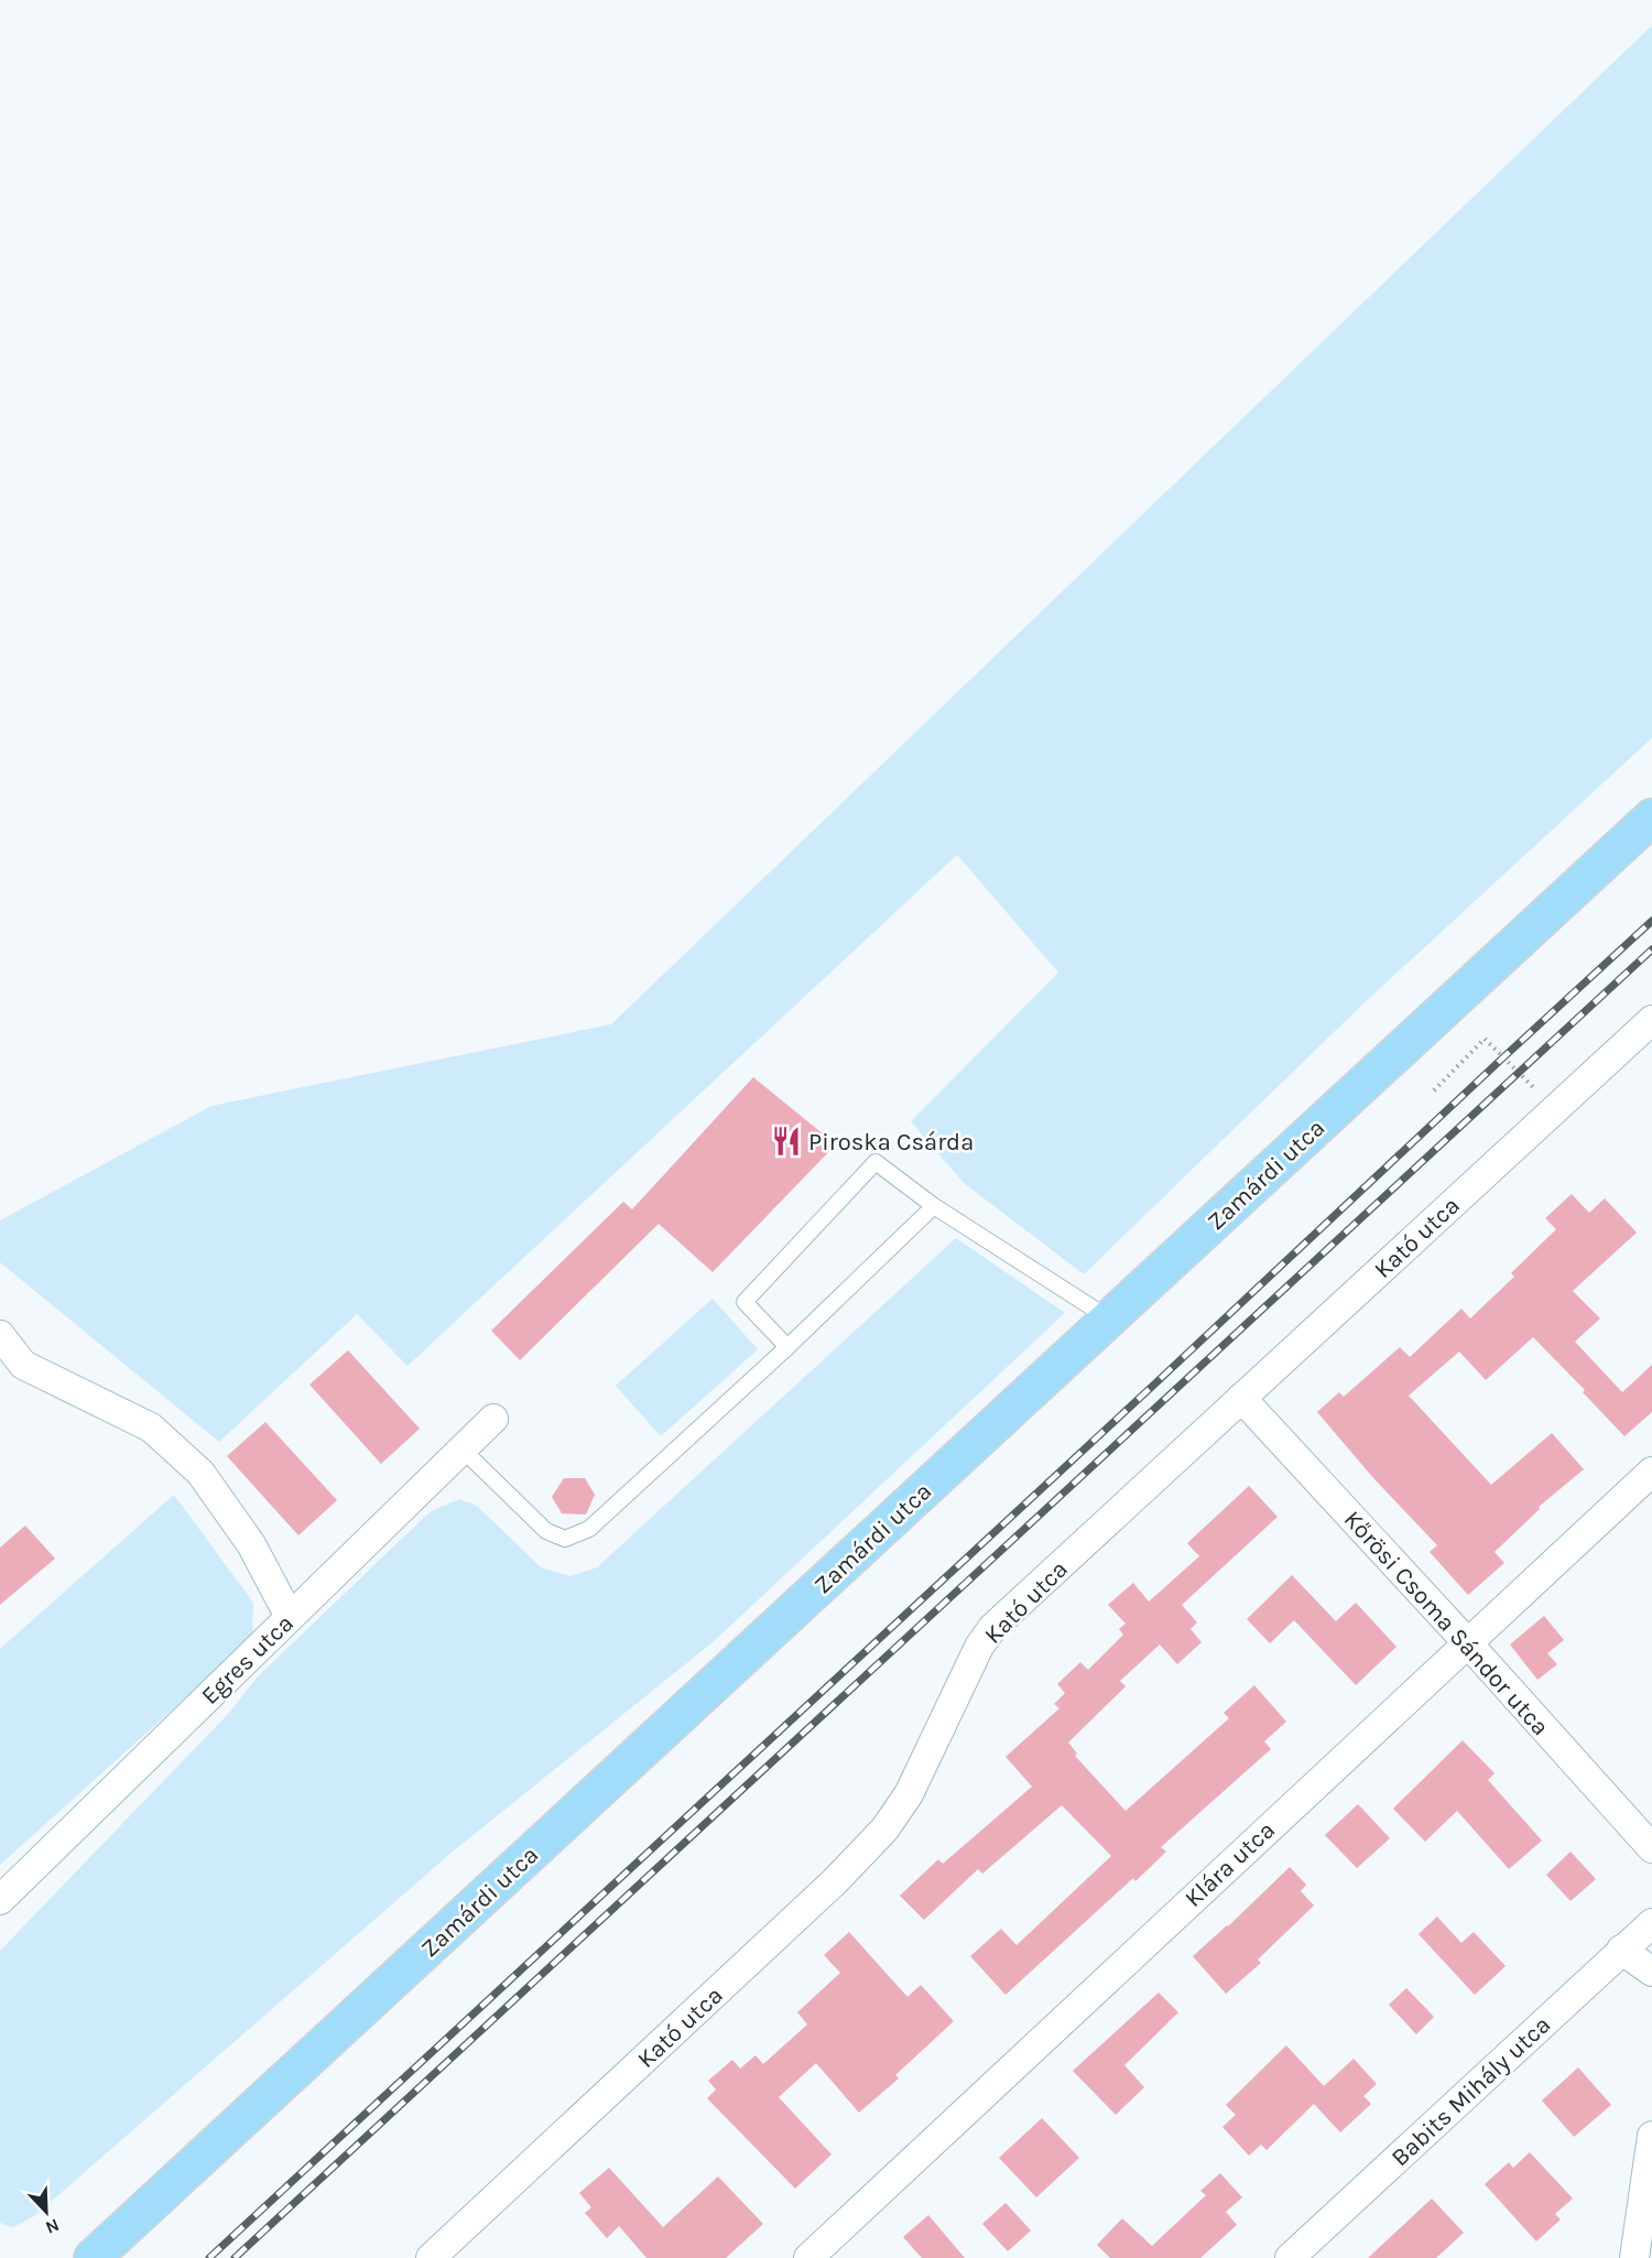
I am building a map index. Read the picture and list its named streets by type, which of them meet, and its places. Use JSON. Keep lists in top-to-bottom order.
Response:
{
  "streets": {
    "main road": ["Zamárdi utca"],
    "street": [
      "Kató utca",
      "Kőrösi Csoma Sándor utca",
      "Egres utca",
      "Klára utca",
      "Babits Mihály utca"
    ]
  },
  "crossings": [
    ["Kató utca", "Kőrösi Csoma Sándor utca"],
    ["Kőrösi Csoma Sándor utca", "Klára utca"]
  ],
  "places": {
    "restaurant": ["Piroska Csárda"]
  },
  "north": "bottom right"
}
